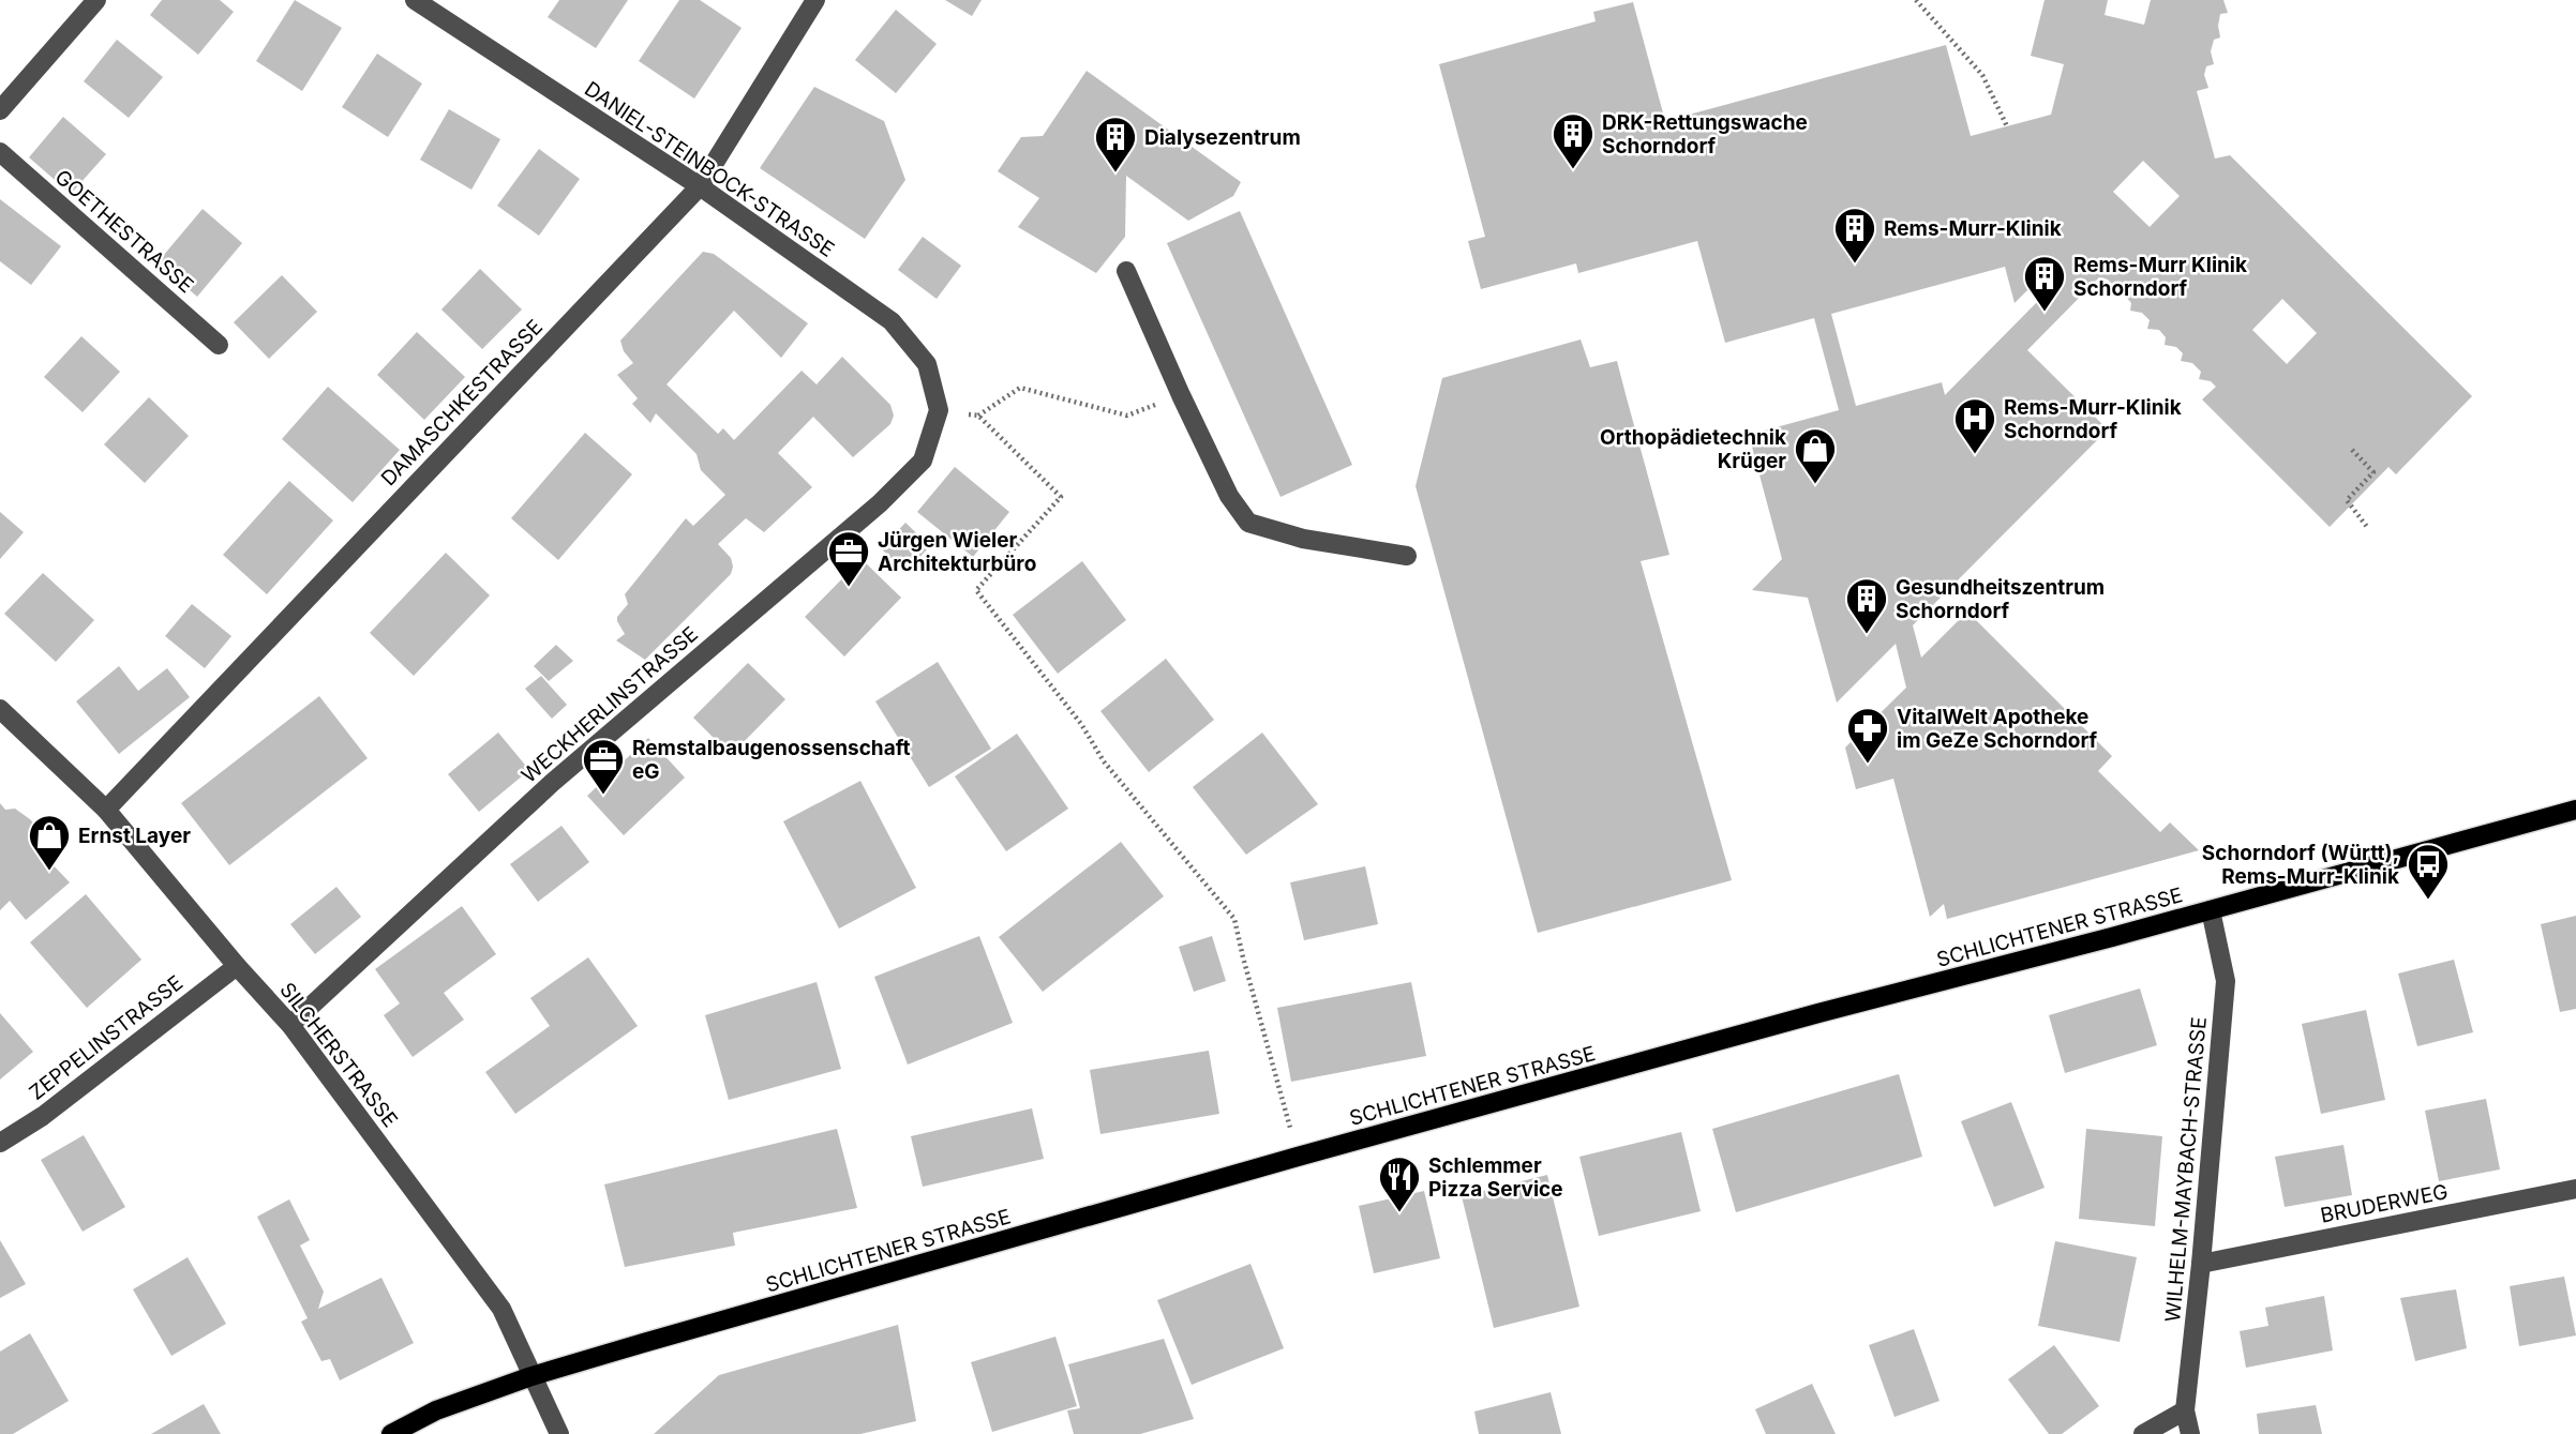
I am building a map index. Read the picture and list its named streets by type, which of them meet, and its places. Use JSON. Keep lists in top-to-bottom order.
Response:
{
  "streets": {
    "main road": ["SCHLICHTENER STRASSE"],
    "street": [
      "DANIEL-STEINBOCK-STRASSE",
      "GOETHESTRASSE",
      "DAMASCHKESTRASSE",
      "WECKHERLINSTRASSE",
      "ZEPPELINSTRASSE",
      "SILCHERSTRASSE",
      "WILHELM-MAYBACH-STRASSE",
      "BRUDERWEG"
    ]
  },
  "crossings": [
    ["DANIEL-STEINBOCK-STRASSE", "DAMASCHKESTRASSE"],
    ["DANIEL-STEINBOCK-STRASSE", "WECKHERLINSTRASSE"],
    ["DAMASCHKESTRASSE", "SILCHERSTRASSE"],
    ["WECKHERLINSTRASSE", "SILCHERSTRASSE"],
    ["SCHLICHTENER STRASSE", "SILCHERSTRASSE"],
    ["SCHLICHTENER STRASSE", "WILHELM-MAYBACH-STRASSE"],
    ["ZEPPELINSTRASSE", "SILCHERSTRASSE"],
    ["WILHELM-MAYBACH-STRASSE", "BRUDERWEG"]
  ],
  "places": {
    "building": [
      "DRK-Rettungswache Schorndorf",
      "Dialysezentrum",
      "Rems-Murr-Klinik",
      "Rems-Murr Klinik Schorndorf",
      "Gesundheitszentrum Schorndorf"
    ],
    "hospital": ["Rems-Murr-Klinik Schorndorf"],
    "shop": ["Orthopädietechnik Krüger", "Ernst Layer"],
    "office": ["Jürgen Wieler Architekturbüro", "Remstalbaugenossenschaft eG"],
    "pharmacy": ["VitalWelt Apotheke im GeZe Schorndorf"],
    "bus stop": ["Schorndorf (Württ), Rems-Murr-Klinik"],
    "restaurant": ["Schlemmer Pizza Service"]
  }
}
